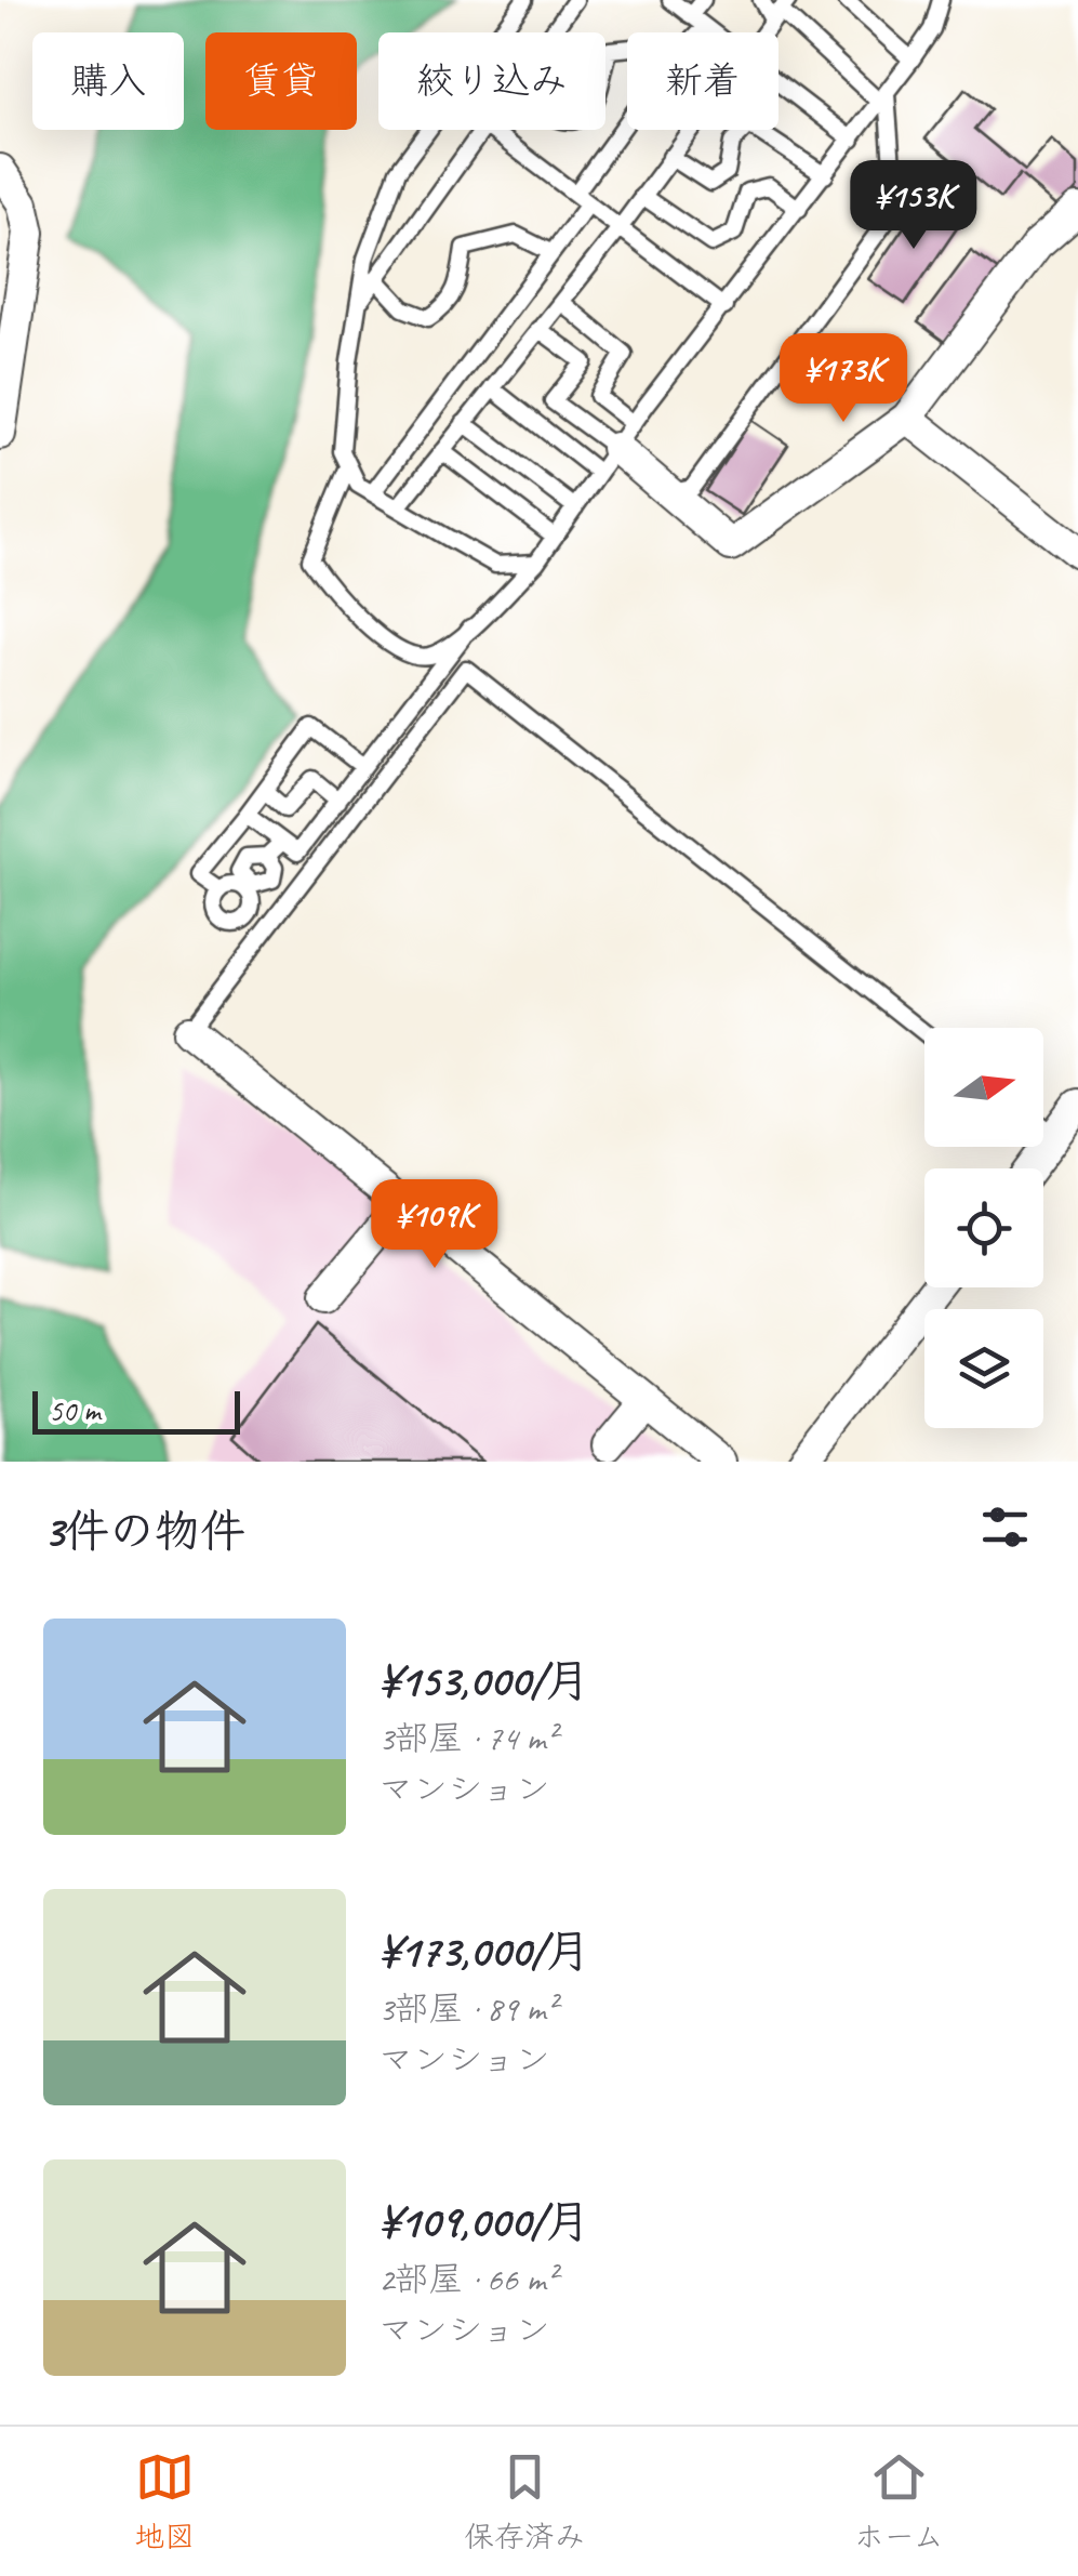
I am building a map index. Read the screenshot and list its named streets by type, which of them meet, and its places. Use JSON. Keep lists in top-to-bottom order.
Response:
{
  "scale_bar": "50 m",
  "north": "right",
  "page": {
    "chip": [
      "購入",
      "賃貸",
      "絞り込み",
      "新着"
    ],
    "price": ["¥153K", "¥173K", "¥109K"],
    "scale": "50 m",
    "heading": "3件の物件",
    "list": [
      {
        "name": "¥153,000/月",
        "note": "3部屋 · 74 m² · マンション"
      },
      {
        "name": "¥173,000/月",
        "note": "3部屋 · 89 m² · マンション"
      },
      {
        "name": "¥109,000/月",
        "note": "2部屋 · 66 m² · マンション"
      }
    ],
    "tabs": ["地図", "保存済み", "ホーム"]
  }
}
